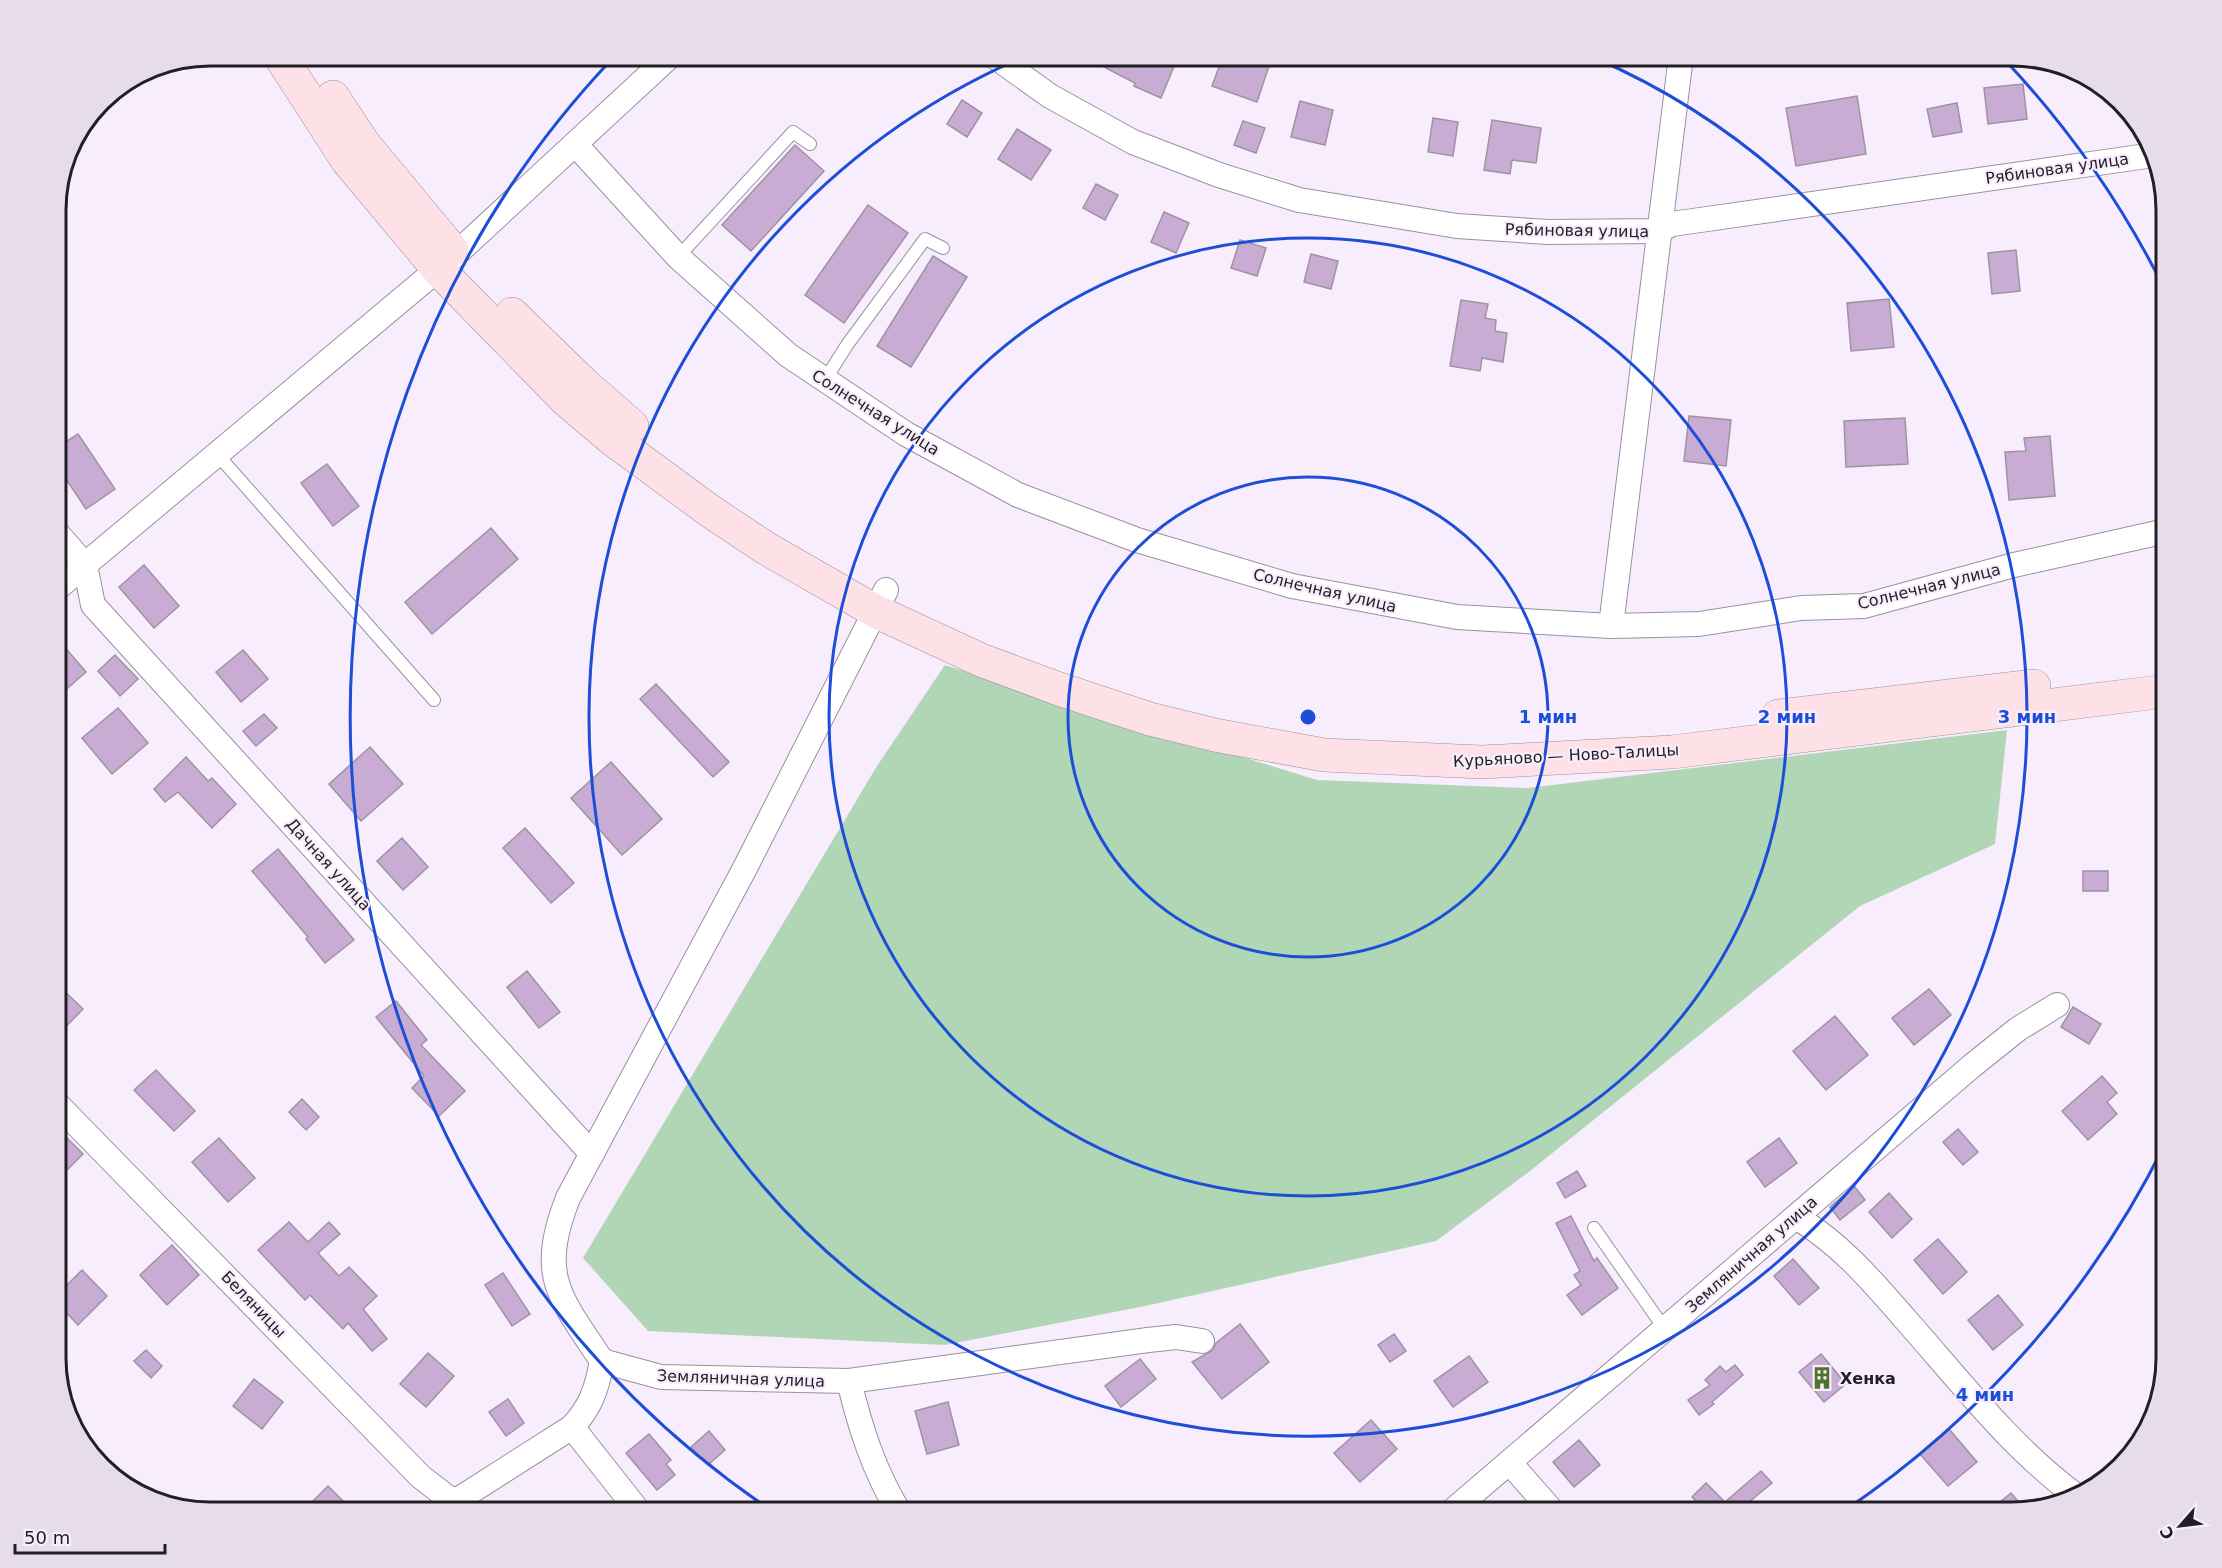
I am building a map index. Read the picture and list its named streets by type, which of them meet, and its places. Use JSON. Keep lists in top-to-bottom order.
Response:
{
  "streets": {
    "main road": ["Курьяново — Ново-Талицы"],
    "street": [
      "Рябиновая улица",
      "Солнечная улица",
      "Дачная улица",
      "Земляничная улица",
      "Беляницы"
    ]
  },
  "places": {
    "building": ["Хенка"]
  },
  "scale_bar": "50 m",
  "north": "bottom left",
  "rings": [
    "1 мин",
    "2 мин",
    "3 мин",
    "4 мин"
  ]
}
